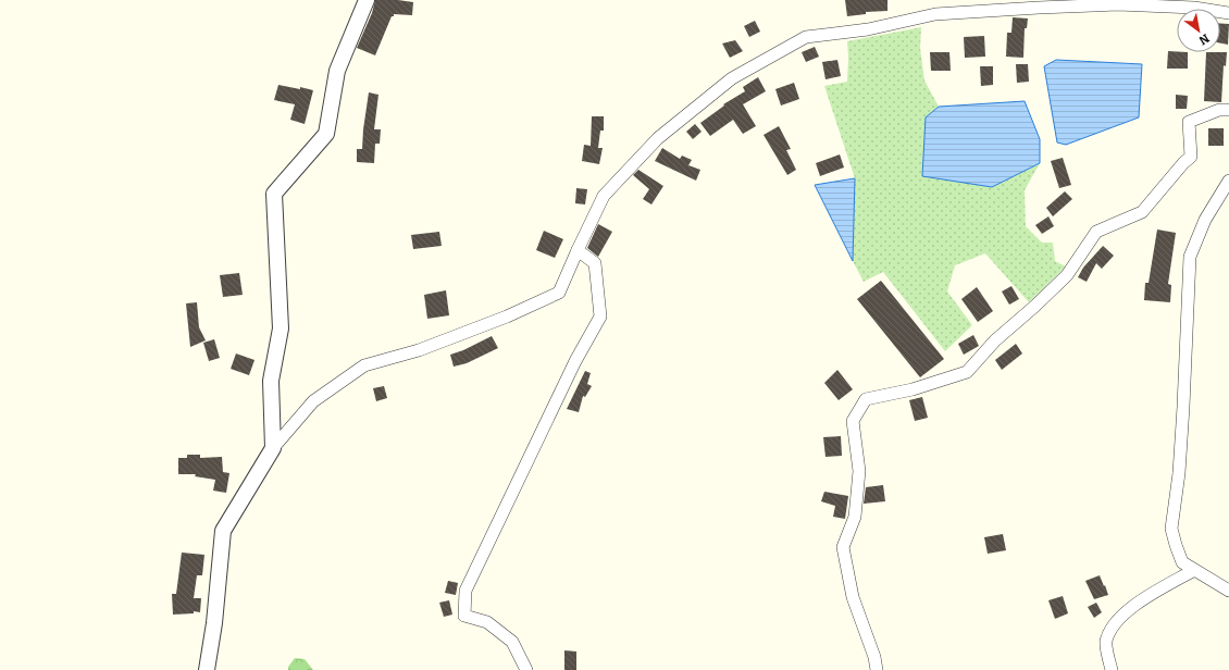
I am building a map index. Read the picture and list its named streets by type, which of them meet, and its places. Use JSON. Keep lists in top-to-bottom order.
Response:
{
  "north": "bottom right"
}
